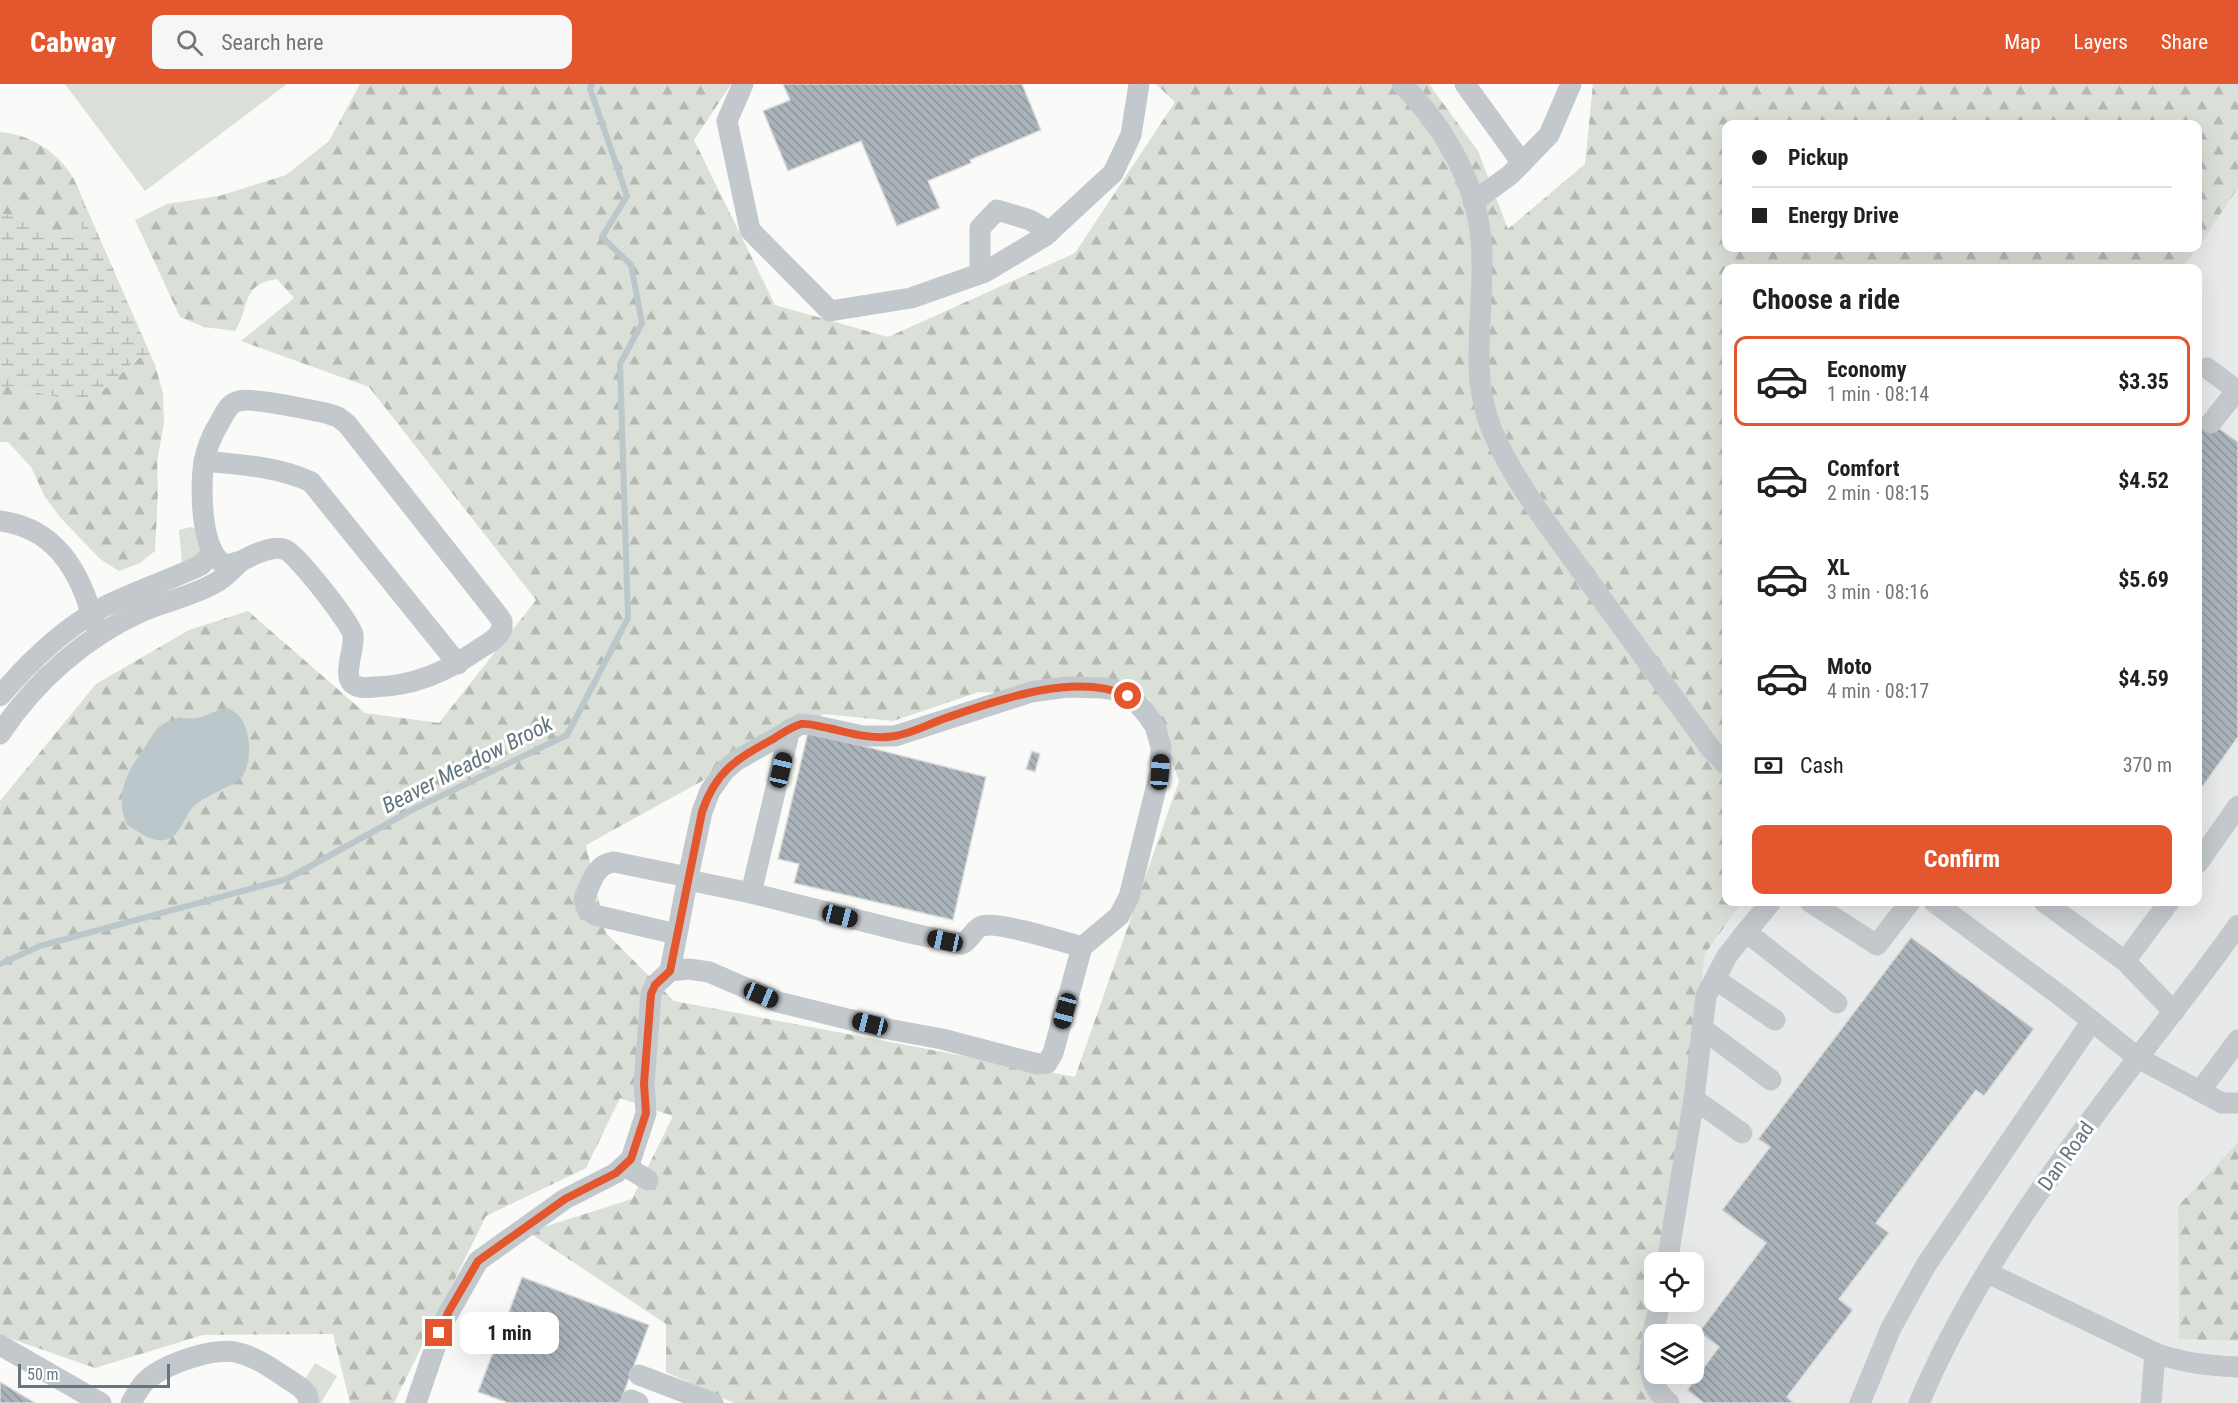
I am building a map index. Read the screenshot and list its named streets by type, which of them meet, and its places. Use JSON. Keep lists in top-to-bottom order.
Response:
{
  "streets": {
    "street": ["Dan Road"]
  },
  "water": ["Beaver Meadow Brook"],
  "scale_bar": "50 m",
  "page": {
    "header": "Cabway",
    "search": "Search here",
    "nav": ["Map", "Layers", "Share"],
    "banner": ["Pickup", "Energy Drive"],
    "heading": "Choose a ride",
    "list": [
      {
        "name": "Economy",
        "note": "1 min · 08:14",
        "value": "$3.35"
      },
      {
        "name": "Comfort",
        "note": "2 min · 08:15",
        "value": "$4.52"
      },
      {
        "name": "XL",
        "note": "3 min · 08:16",
        "value": "$5.69"
      },
      {
        "name": "Moto",
        "note": "4 min · 08:17",
        "value": "$4.59"
      }
    ],
    "pay": ["Cash", "370 m"],
    "buttons": "Confirm",
    "bubble": "1 min",
    "scale": "50 m"
  }
}
